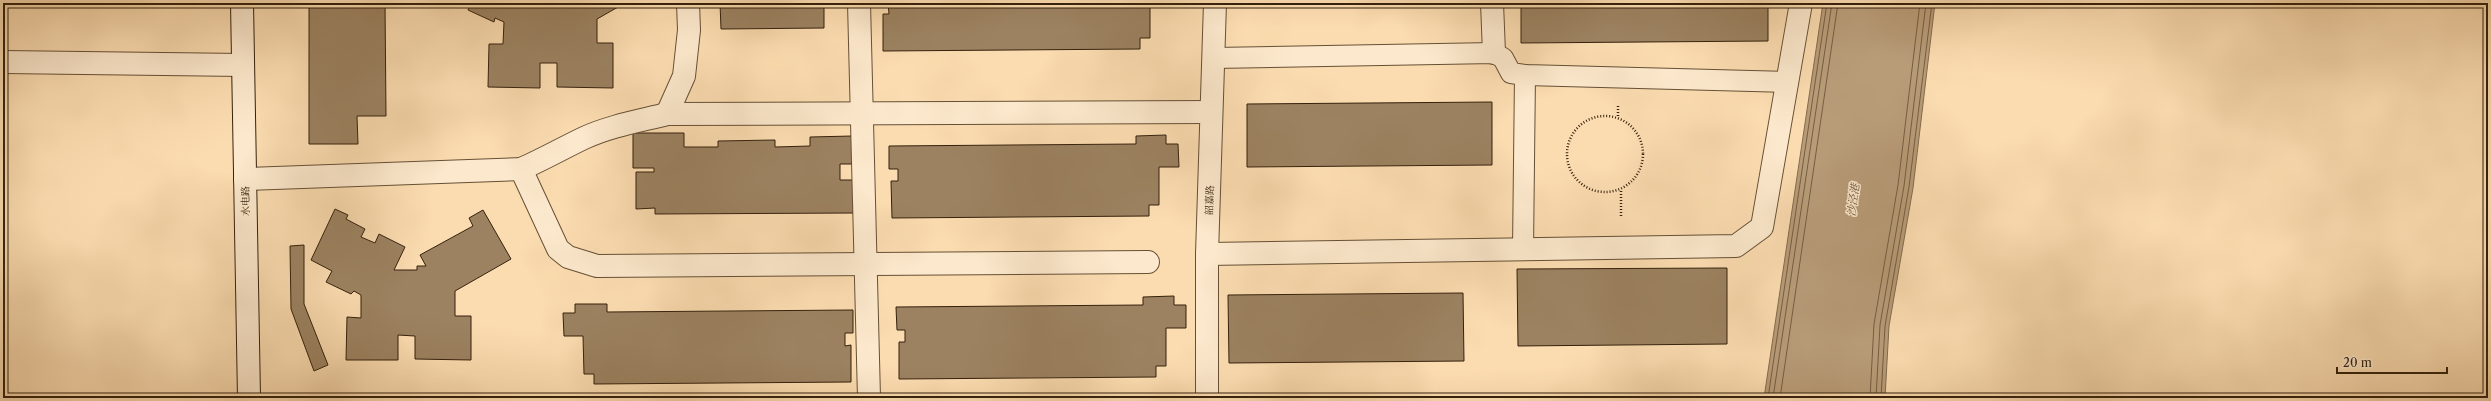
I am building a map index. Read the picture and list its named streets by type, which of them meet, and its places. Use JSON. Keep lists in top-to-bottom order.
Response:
{
  "streets": {
    "street": ["韶嘉路", "水电路"]
  },
  "water": ["沙泾港"],
  "scale_bar": "20 m"
}
